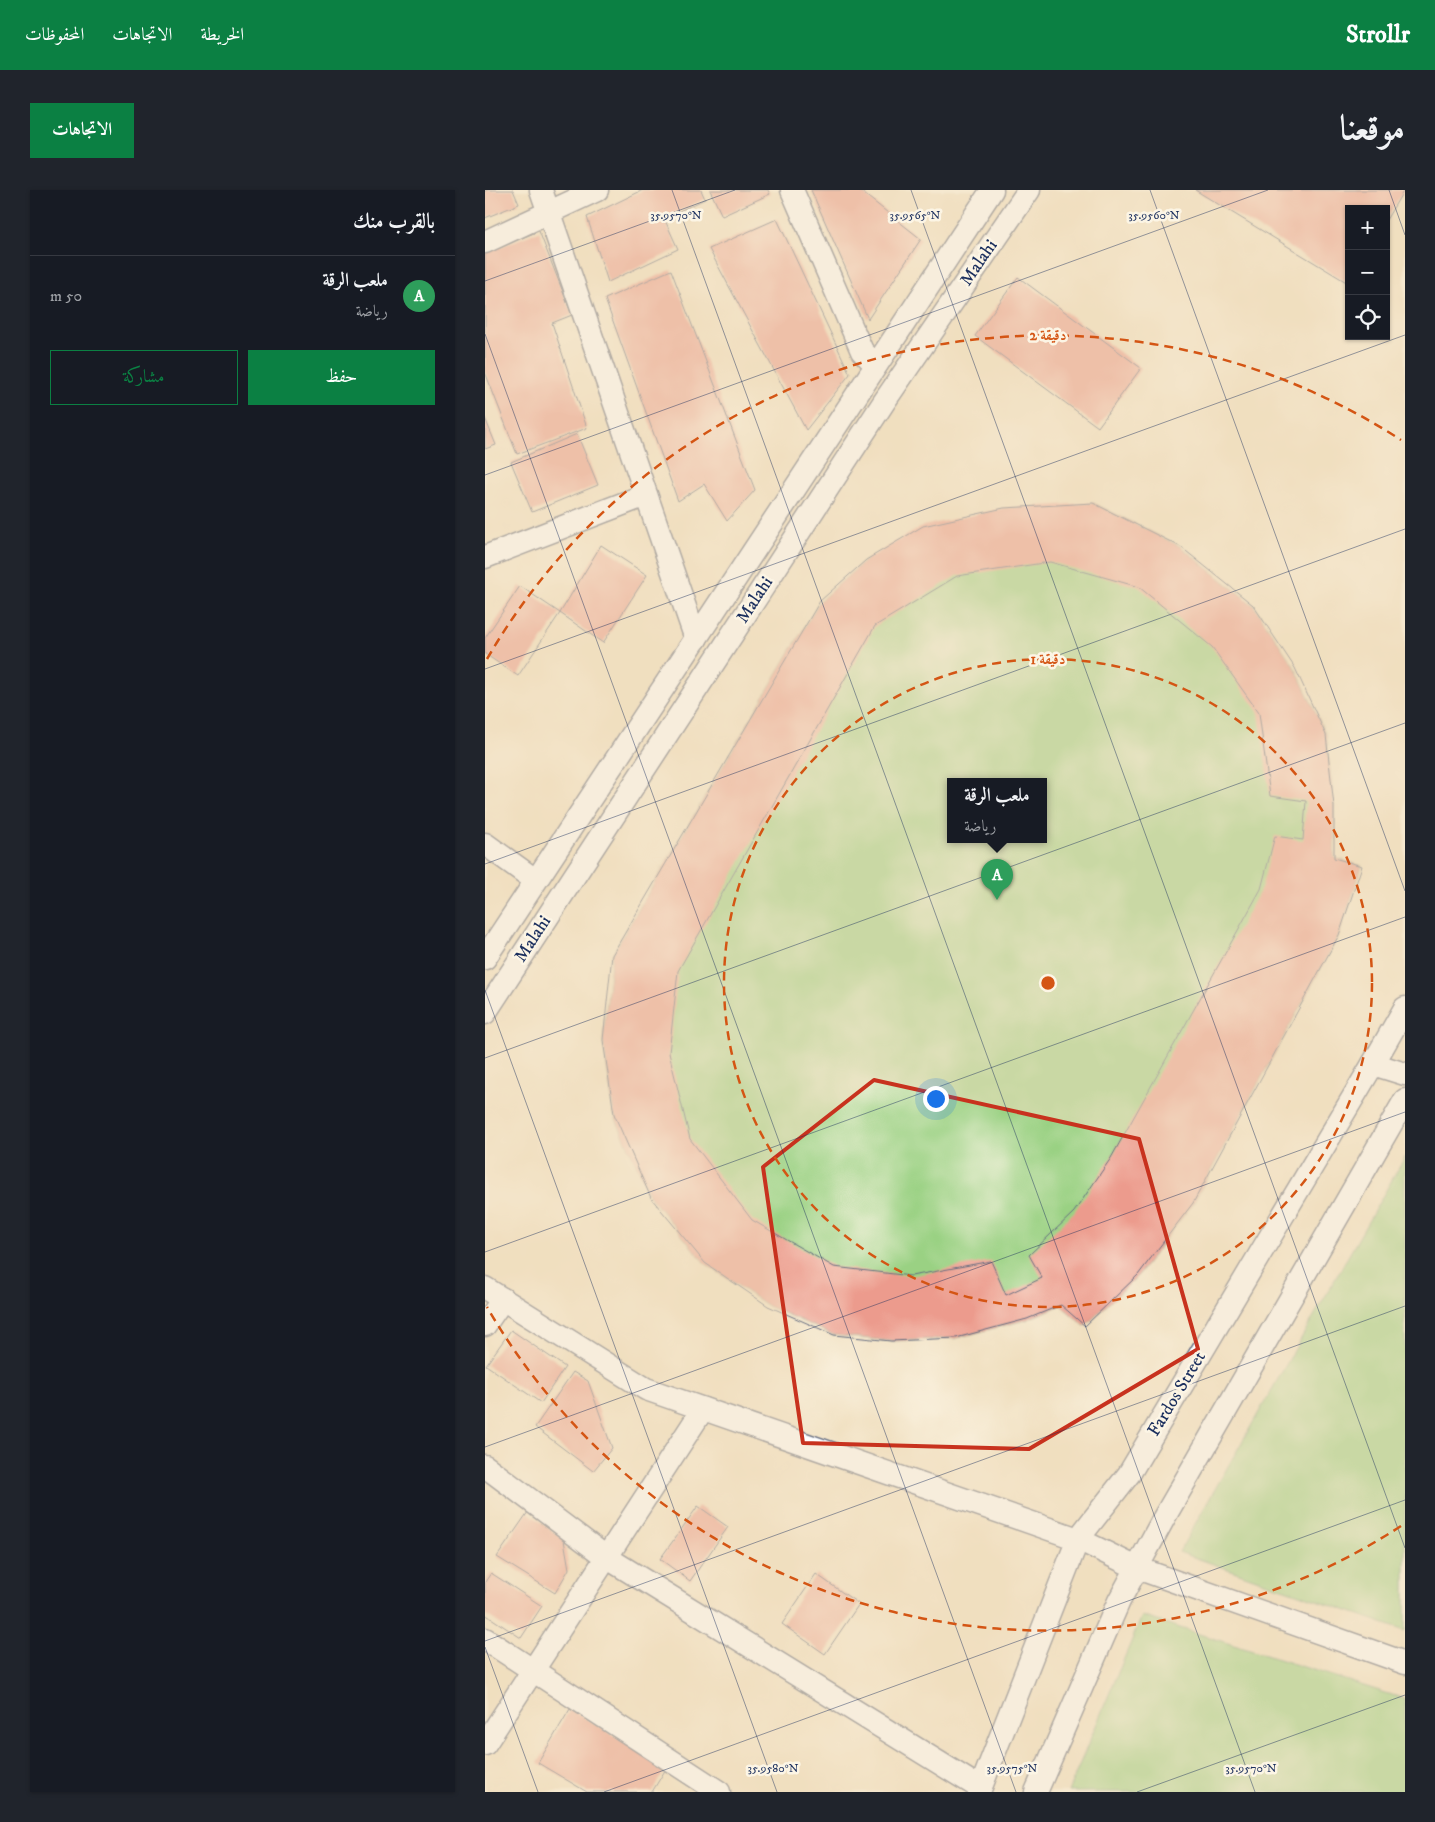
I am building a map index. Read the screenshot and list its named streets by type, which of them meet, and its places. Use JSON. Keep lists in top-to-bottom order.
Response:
{
  "streets": {
    "street": ["Malahi", "Fardos Street"]
  },
  "page": {
    "header": "Strollr",
    "nav": ["الخريطة", "الاتجاهات", "المحفوظات"],
    "title": "موقعنا",
    "buttons": [
      "الاتجاهات",
      ["حفظ", "مشاركة"]
    ],
    "heading": "بالقرب منك",
    "map_buttons": ["+", "−"],
    "list": [
      {
        "mark": "A",
        "name": "ملعب الرقة",
        "note": "رياضة",
        "value": "50 m"
      }
    ],
    "popup": ["ملعب الرقة", "رياضة"],
    "pins": "A"
  },
  "coordinates": [
    "35.9565°N",
    "35.9570°N",
    "35.9560°N",
    "35.9580°N",
    "35.9575°N"
  ],
  "rings": ["2 دقيقة", "1 دقيقة"]
}
